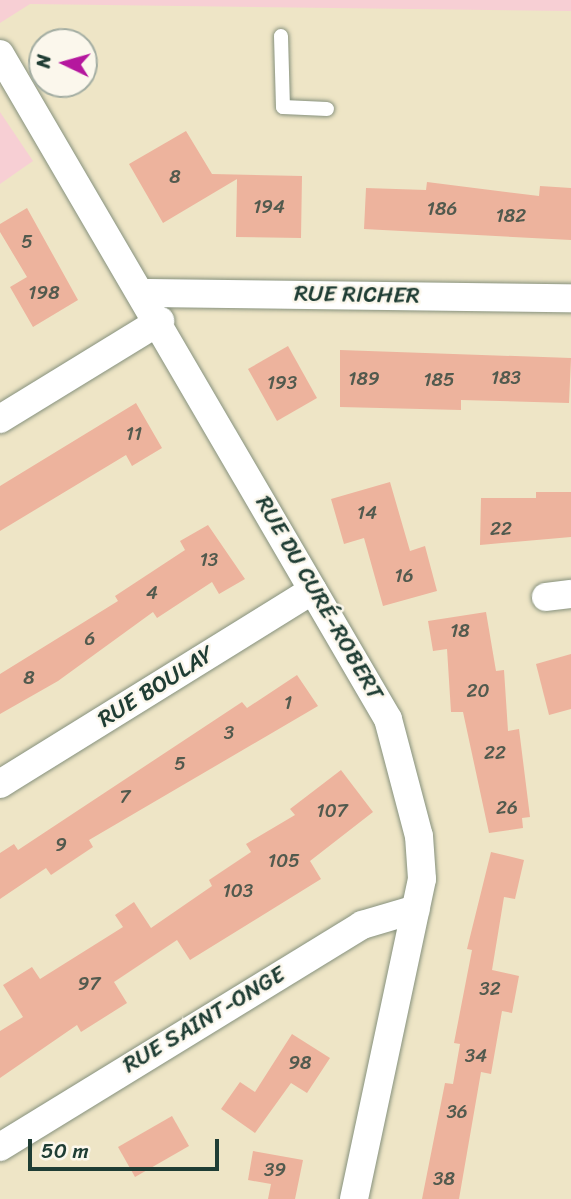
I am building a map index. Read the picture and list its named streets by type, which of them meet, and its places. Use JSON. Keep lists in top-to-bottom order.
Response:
{
  "streets": {
    "street": [
      "RUE RICHER",
      "RUE DU CURÉ-ROBERT",
      "RUE BOULAY",
      "RUE SAINT-ONGE"
    ]
  },
  "crossings": [
    ["RUE RICHER", "RUE DU CURÉ-ROBERT"],
    ["RUE DU CURÉ-ROBERT", "RUE BOULAY"],
    ["RUE DU CURÉ-ROBERT", "RUE SAINT-ONGE"]
  ],
  "house_numbers": [
    "8",
    "194",
    "186",
    "182",
    "5",
    "198",
    "183",
    "189",
    "185",
    "193",
    "11",
    "14",
    "22",
    "13",
    "16",
    "4",
    "18",
    "6",
    "8",
    "20",
    "1",
    "3",
    "22",
    "5",
    "7",
    "26",
    "107",
    "9",
    "105",
    "103",
    "97",
    "32",
    "34",
    "98",
    "36",
    "39",
    "38"
  ],
  "scale_bar": "50 m",
  "north": "left"
}
